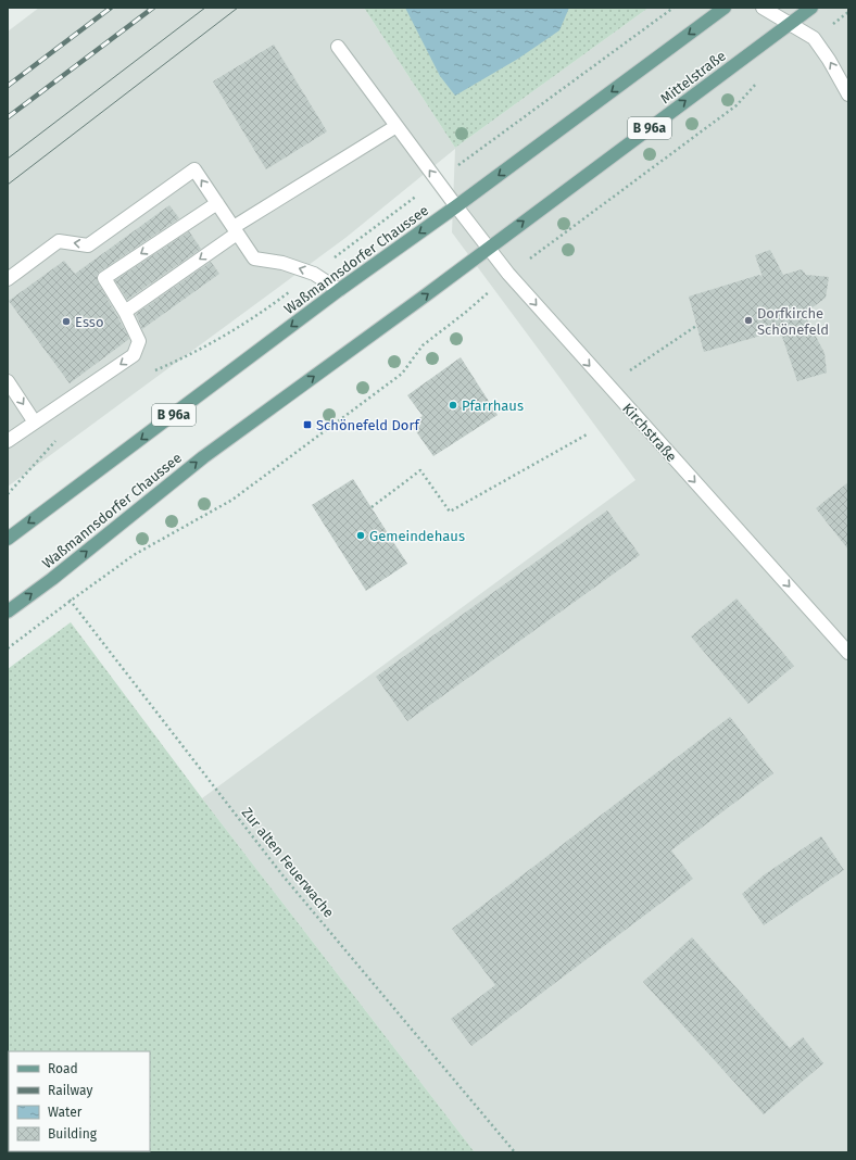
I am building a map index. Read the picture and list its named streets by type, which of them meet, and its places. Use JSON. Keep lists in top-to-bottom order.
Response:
{
  "streets": {
    "main road": ["Mittelstraße", "B 96a", "Waßmannsdorfer Chaussee"],
    "street": ["Kirchstraße"],
    "path": ["Zur alten Feuerwache"]
  },
  "crossings": [
    ["Mittelstraße", "Waßmannsdorfer Chaussee"],
    ["Mittelstraße", "Kirchstraße"],
    ["Waßmannsdorfer Chaussee", "Kirchstraße"],
    ["Waßmannsdorfer Chaussee", "Zur alten Feuerwache"]
  ],
  "one_way": ["Mittelstraße"],
  "places": {
    "other": [
      "Dorfkirche Schönefeld",
      "Esso",
      "Pfarrhaus",
      "Gemeindehaus"
    ],
    "transit": ["Schönefeld Dorf"]
  },
  "legend": [
    "Road",
    "Railway",
    "Water",
    "Building"
  ]
}
